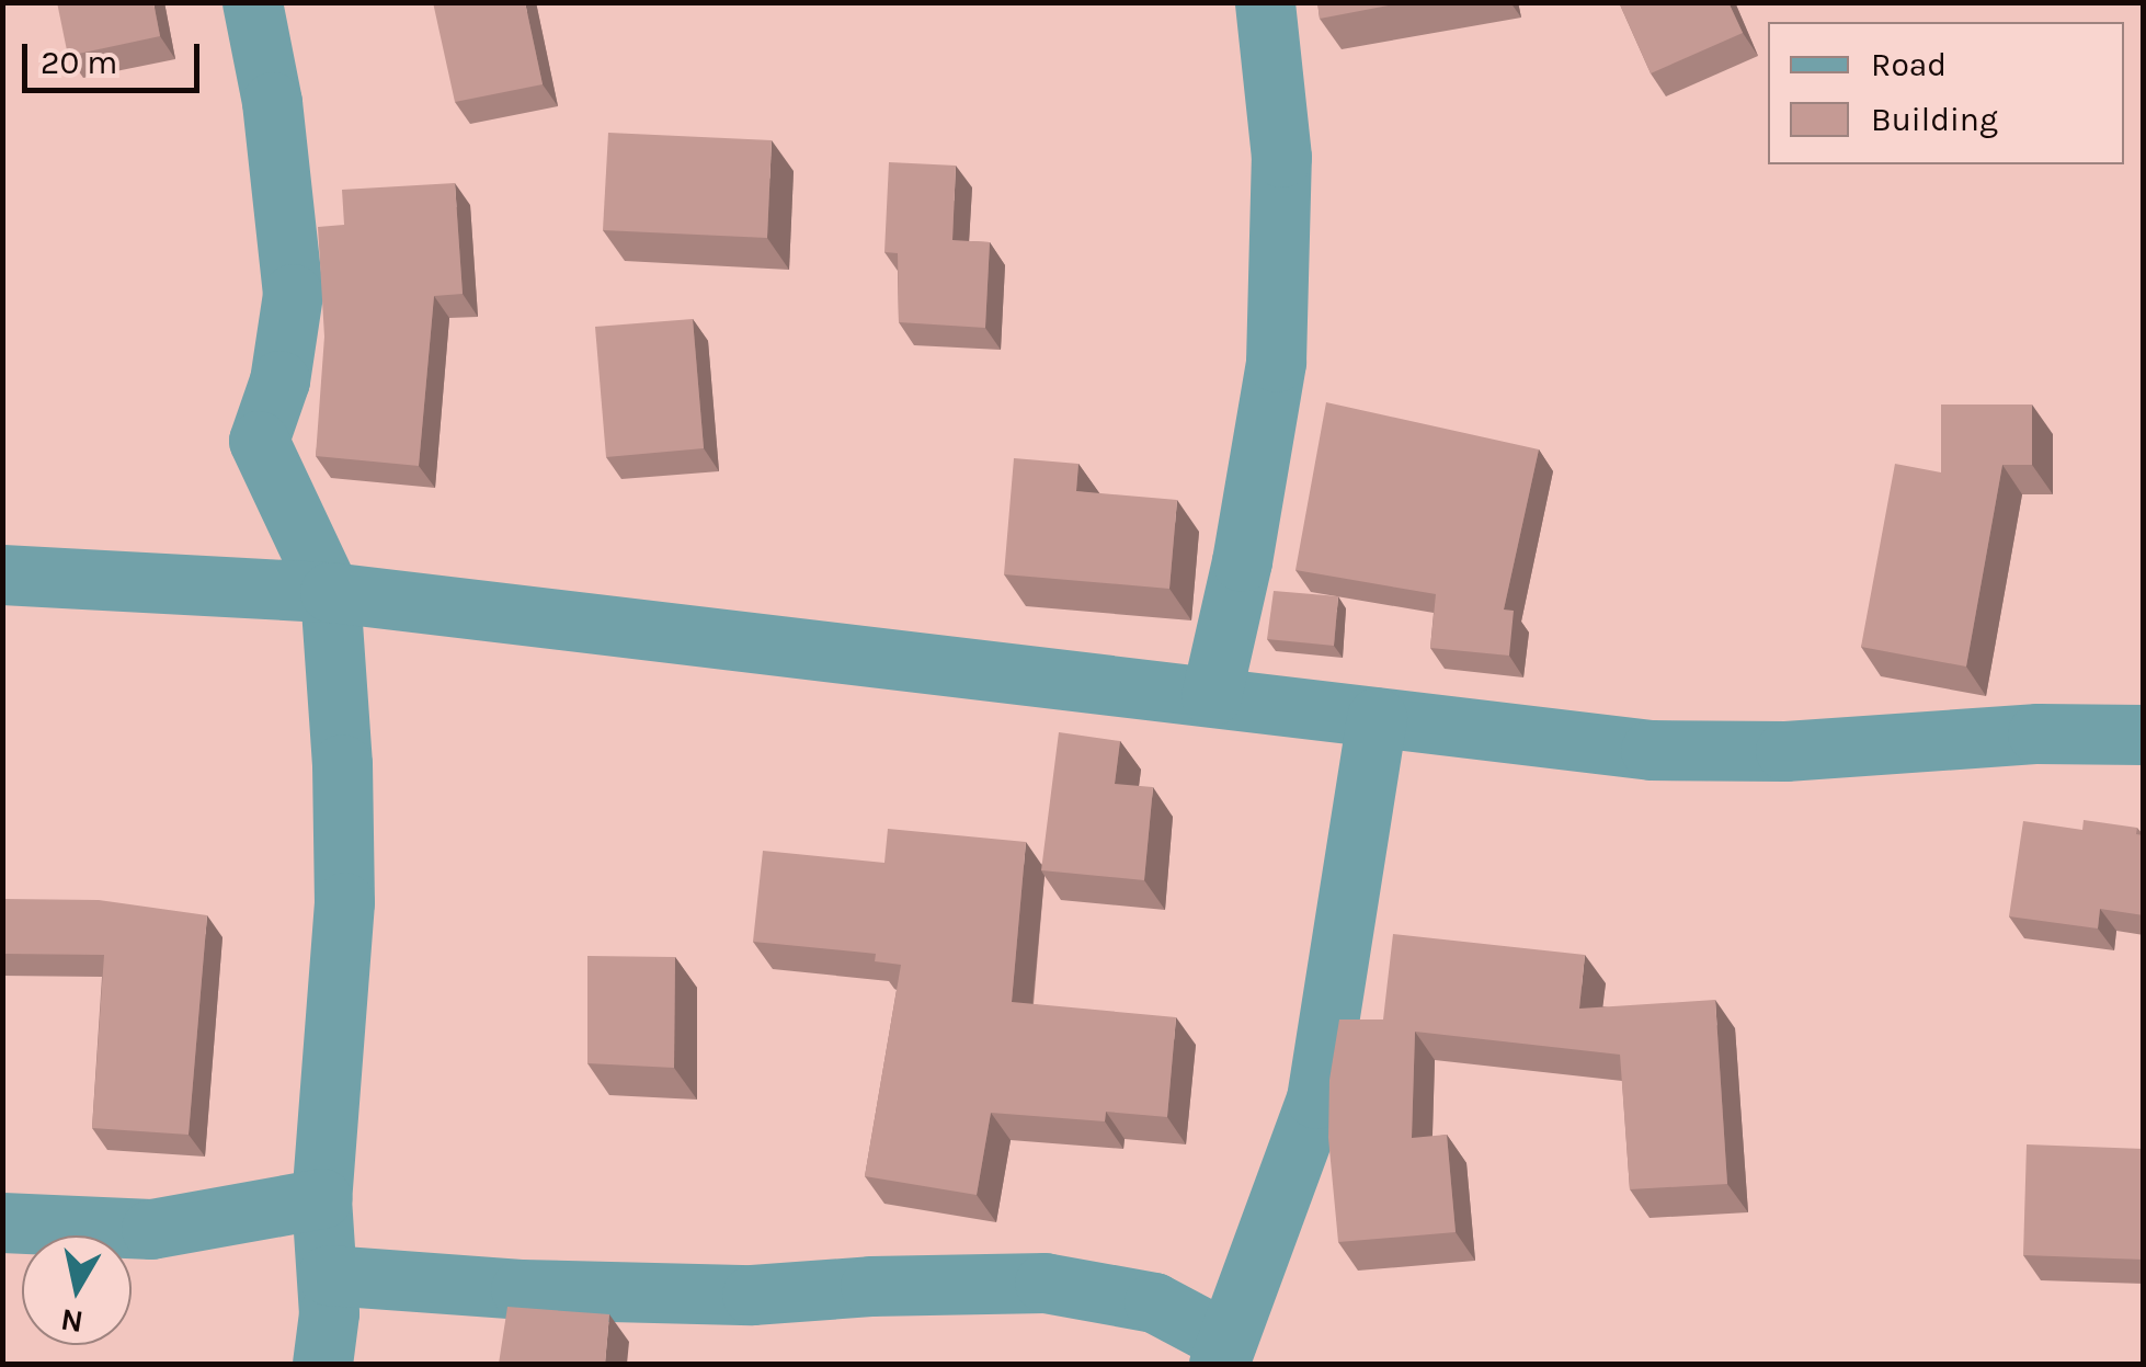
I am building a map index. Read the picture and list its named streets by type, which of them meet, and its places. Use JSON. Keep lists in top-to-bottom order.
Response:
{
  "legend": ["Road", "Building"],
  "scale_bar": "20 m",
  "north": "bottom"
}
